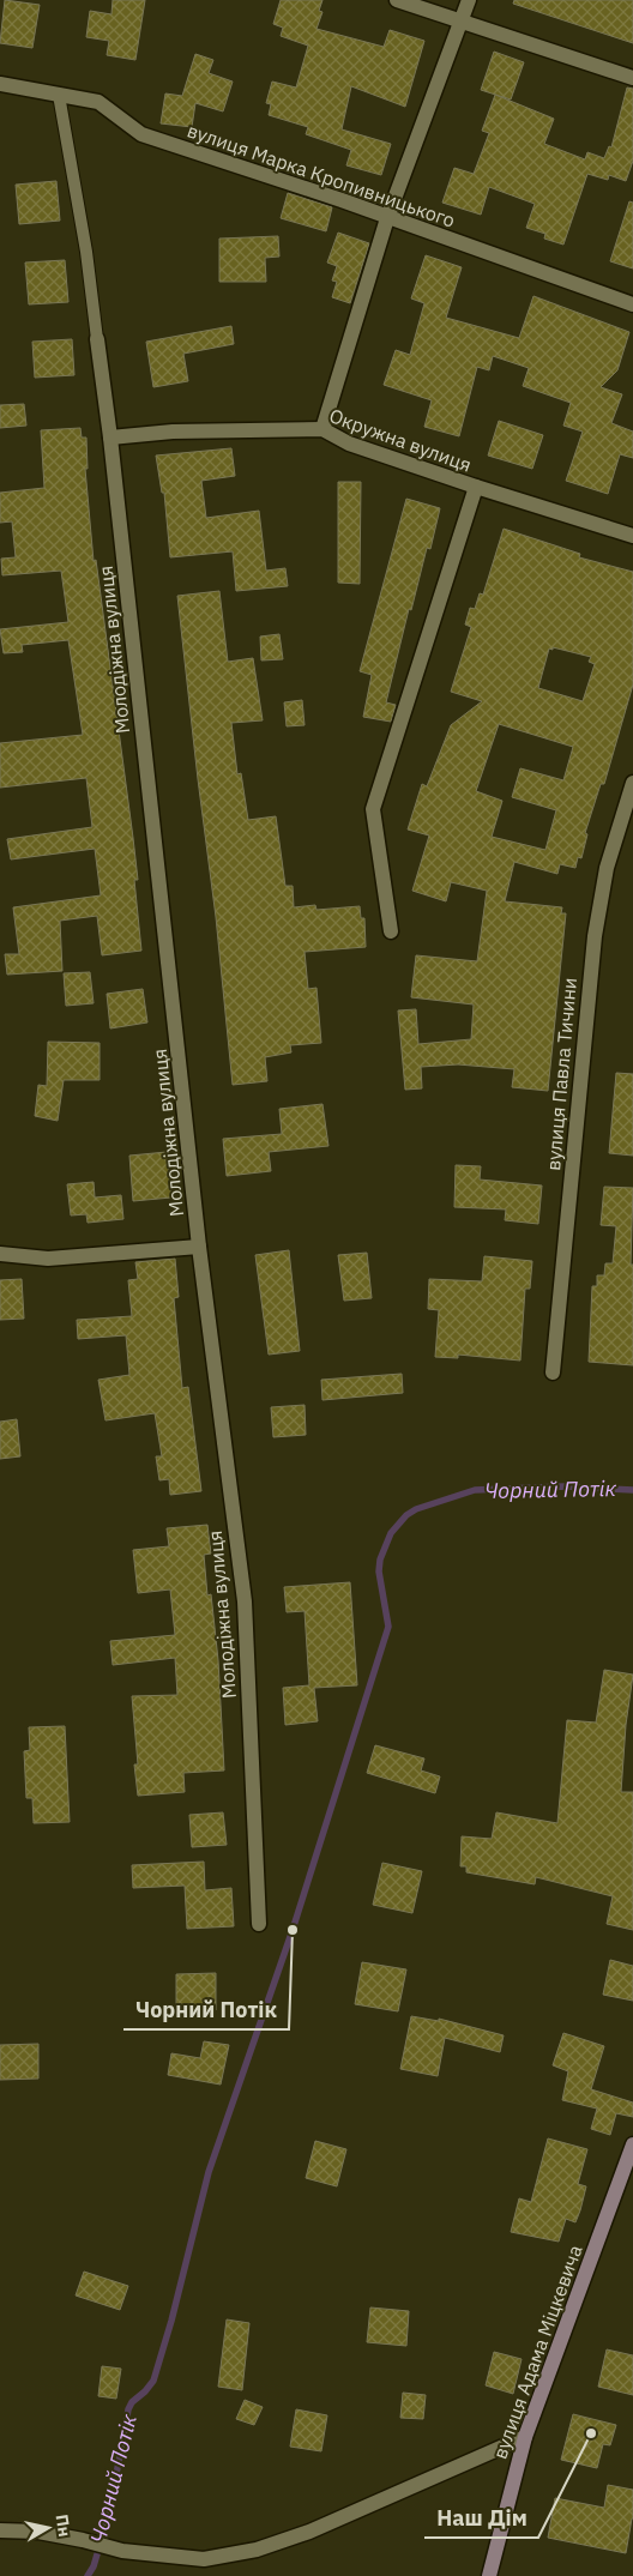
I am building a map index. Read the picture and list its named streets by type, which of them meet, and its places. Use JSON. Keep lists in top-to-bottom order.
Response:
{
  "streets": {
    "street": [
      "вулиця Марка Кропивницького",
      "Окружна вулиця",
      "Молодіжна вулиця",
      "вулиця Павла Тичини",
      "вулиця Адама Міцкевича"
    ]
  },
  "crossings": [
    ["Окружна вулиця", "Молодіжна вулиця"]
  ],
  "water": ["Чорний Потік"],
  "places": ["Чорний Потік", "Наш Дім"],
  "north": "right"
}
